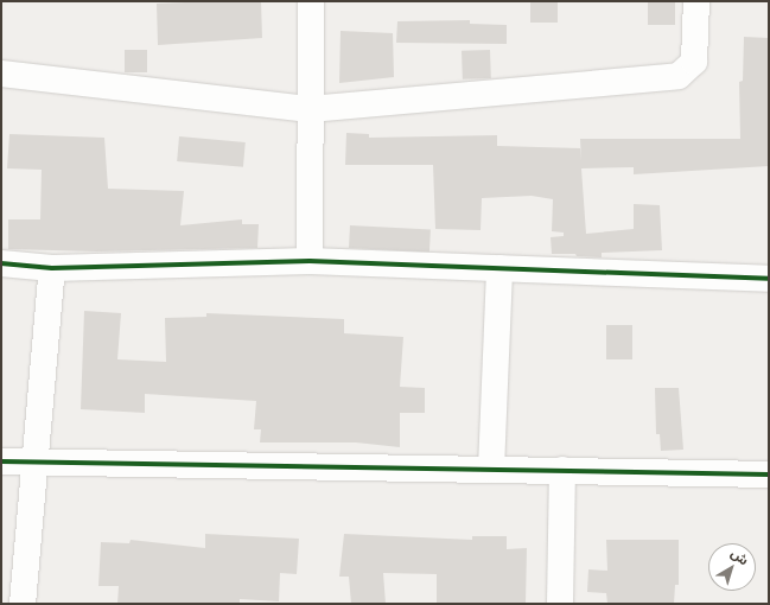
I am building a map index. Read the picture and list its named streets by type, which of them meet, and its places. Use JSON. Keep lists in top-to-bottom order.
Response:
{
  "north": "top right"
}
